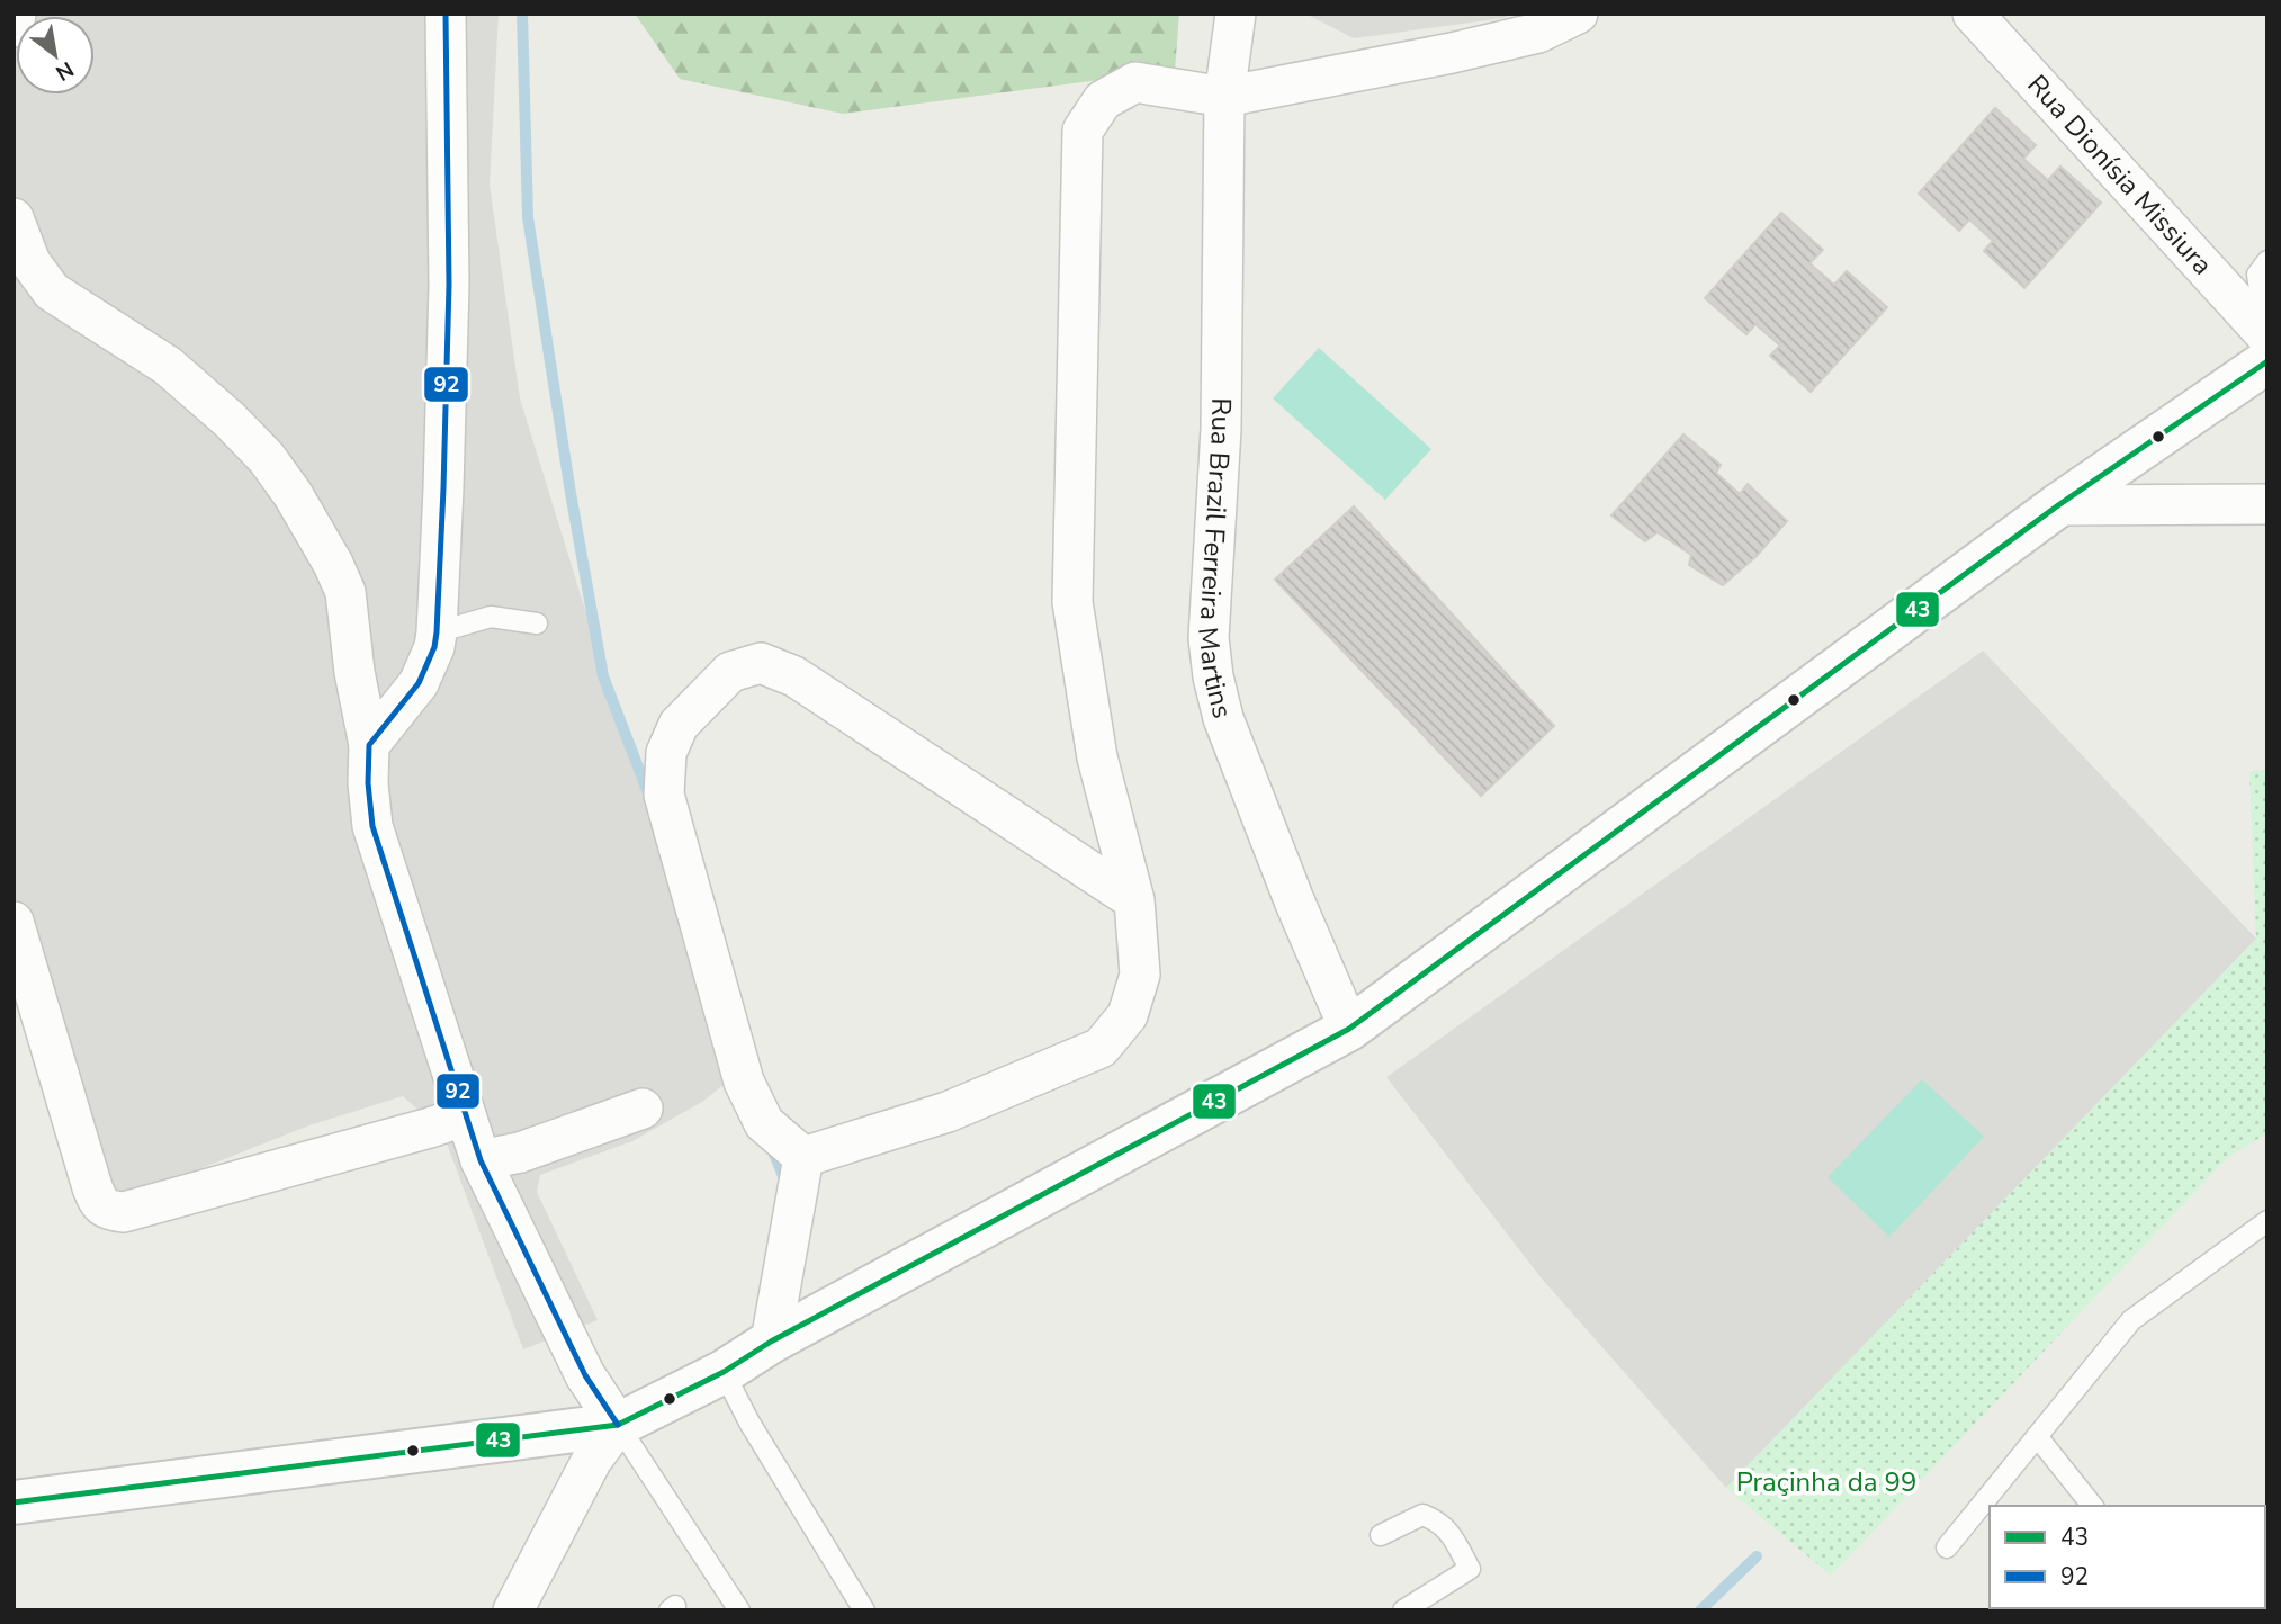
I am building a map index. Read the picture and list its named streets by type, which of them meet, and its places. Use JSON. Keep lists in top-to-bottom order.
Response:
{
  "streets": {
    "street": ["Rua Dionísia Missiura", "Rua Brazil Ferreira Martins"]
  },
  "parks": ["Praçinha da 99"],
  "lines": ["transit line 92", "transit line 43"],
  "legend": ["43", "92"],
  "north": "bottom right"
}
